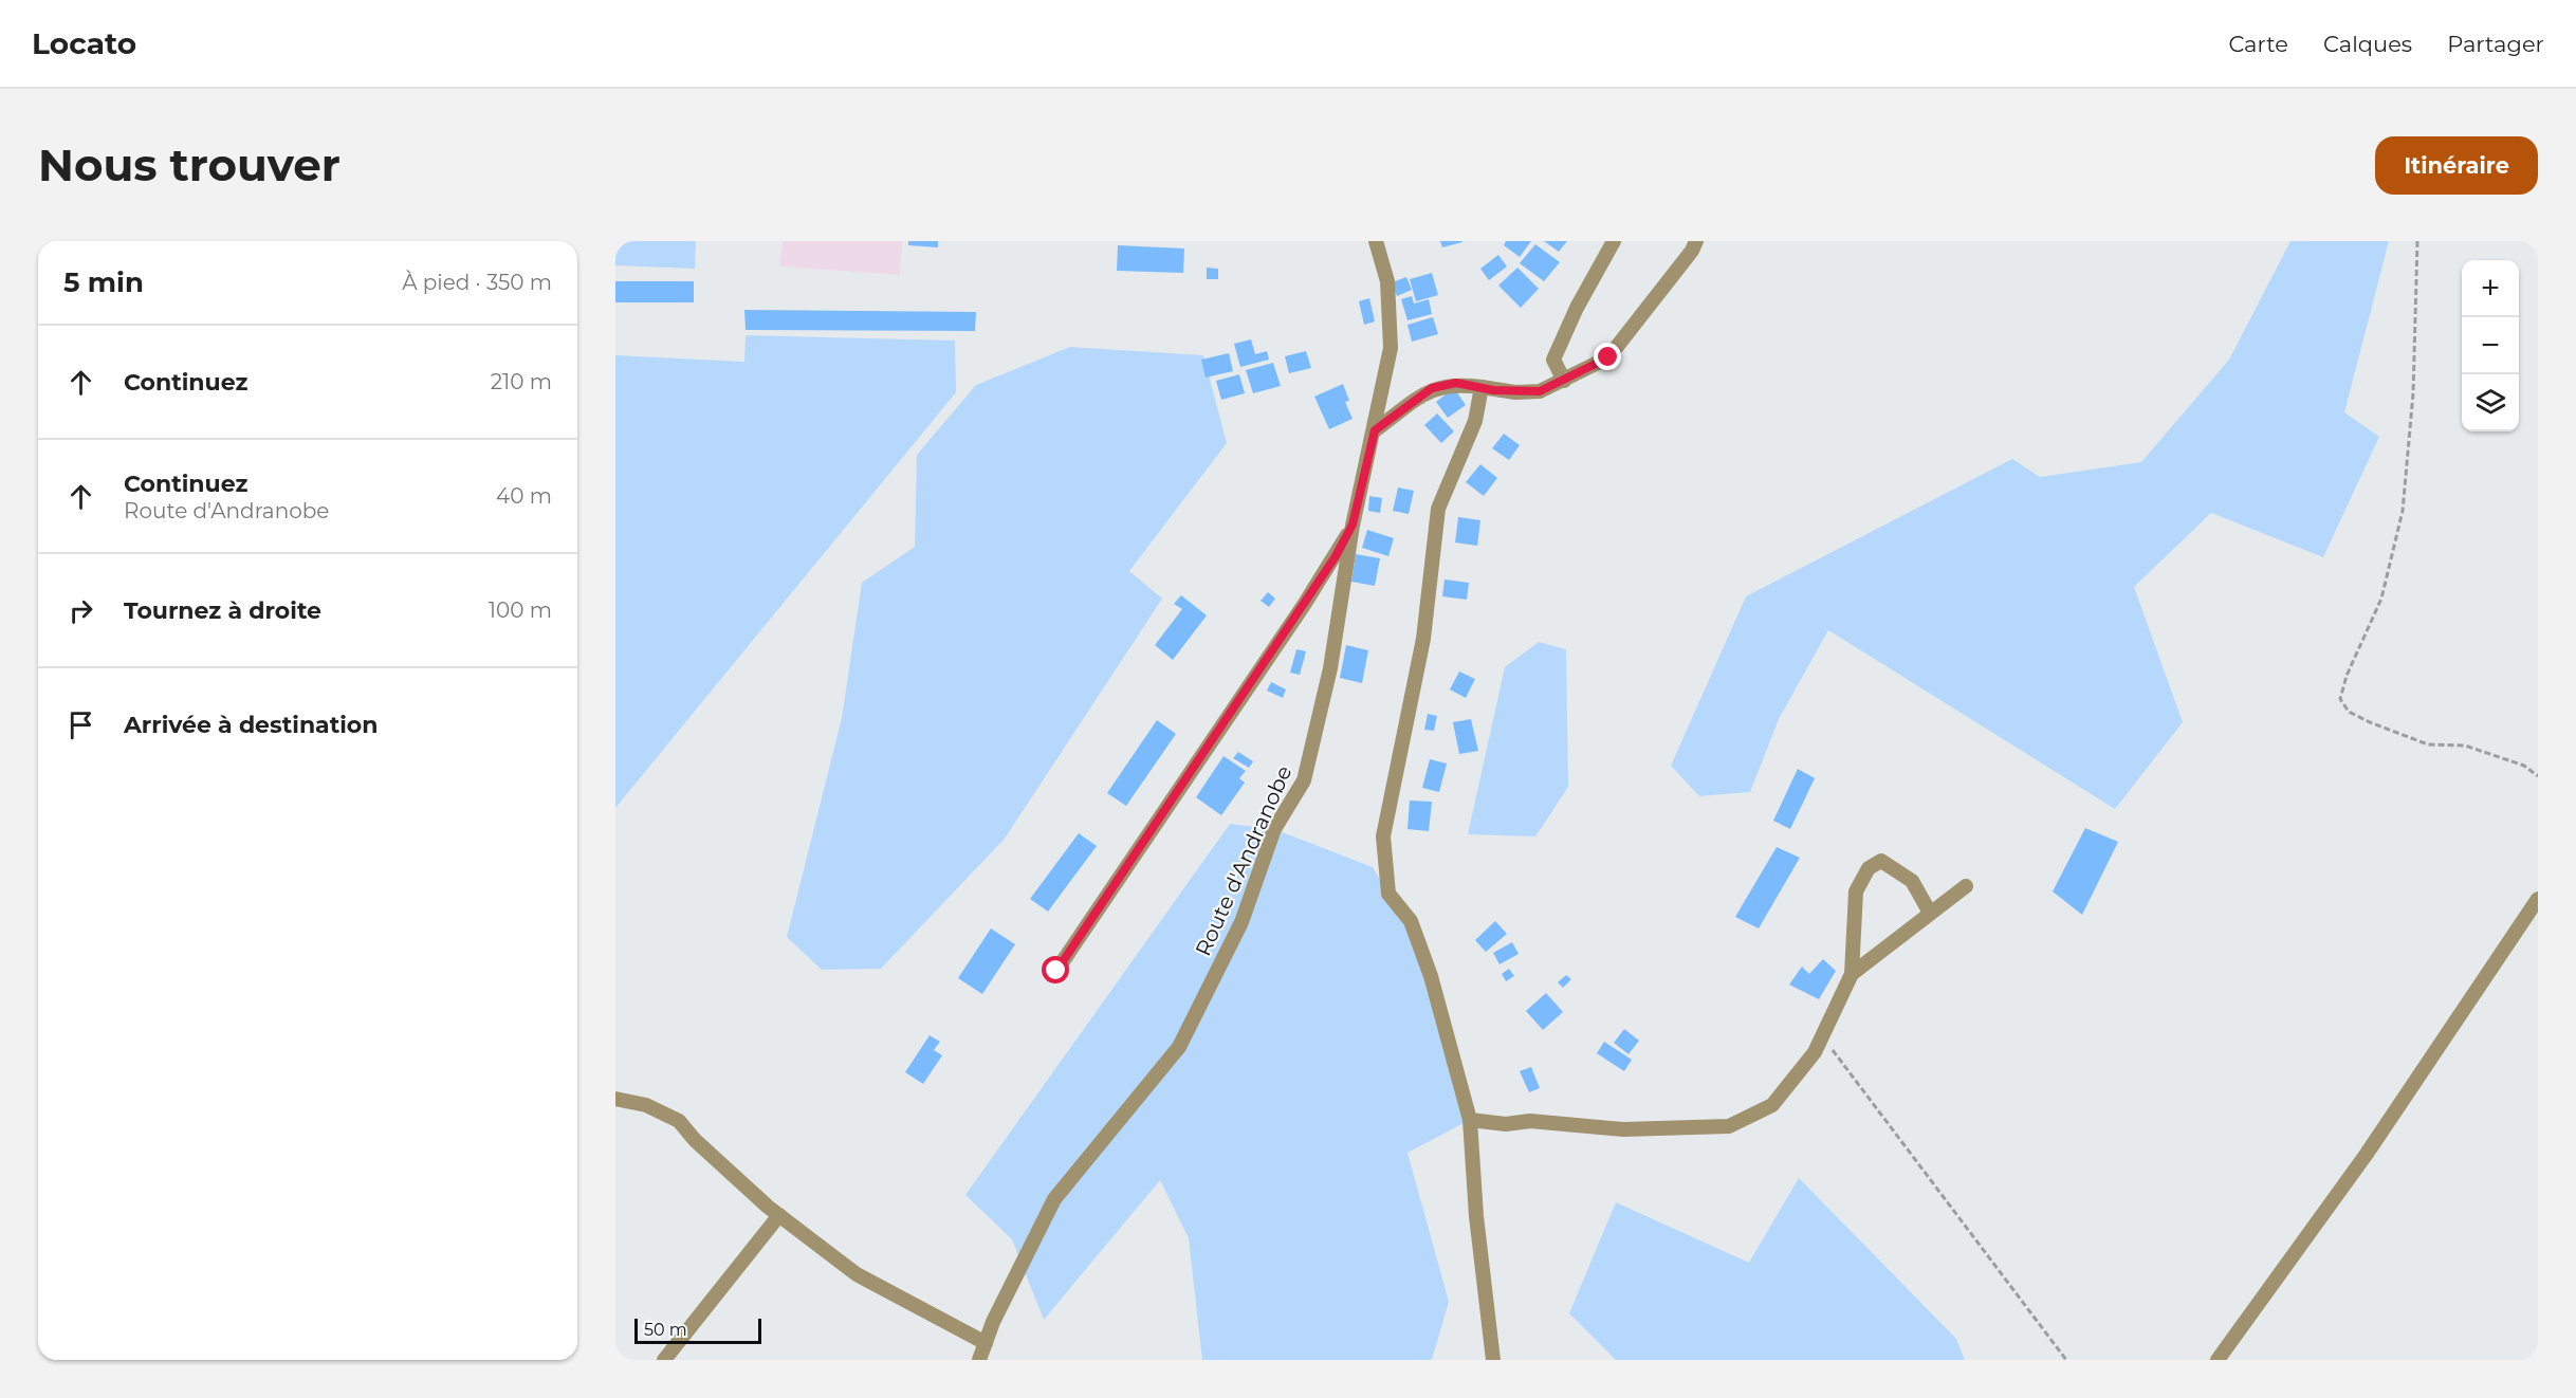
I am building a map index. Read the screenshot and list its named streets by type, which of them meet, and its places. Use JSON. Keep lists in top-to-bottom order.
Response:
{
  "streets": {
    "street": ["Route d'Andranobe"]
  },
  "scale_bar": "50 m",
  "page": {
    "header": "Locato",
    "nav": ["Carte", "Calques", "Partager"],
    "buttons": "Itinéraire",
    "title": "Nous trouver",
    "heading": ["5 min", "À pied · 350 m"],
    "map_buttons": ["+", "−"],
    "list": [
      ["Continuez", "210 m"],
      ["Continuez", "Route d'Andranobe", "40 m"],
      ["Tournez à droite", "100 m"],
      "Arrivée à destination"
    ],
    "scale": "50 m"
  }
}
